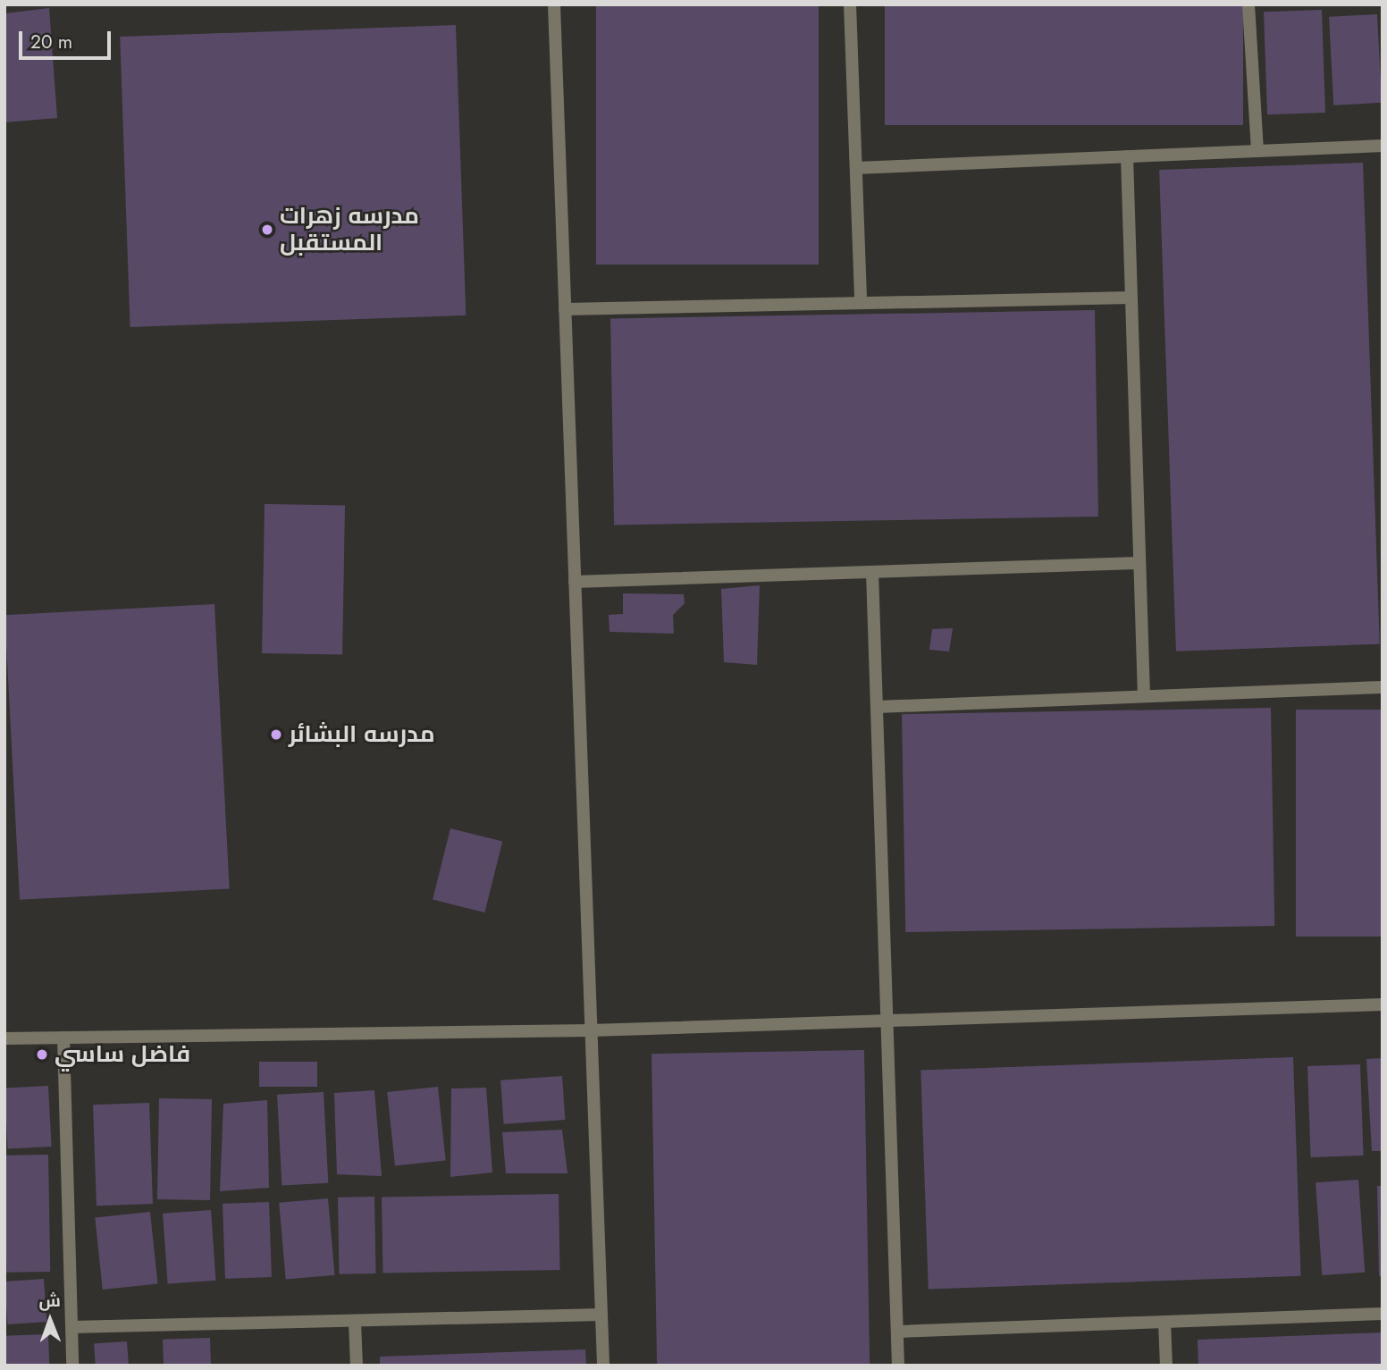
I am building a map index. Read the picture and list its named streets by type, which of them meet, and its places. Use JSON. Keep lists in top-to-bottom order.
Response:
{
  "places": ["مدرسه زهرات المستقبل", "مدرسه البشائر", "فاضل ساسي"],
  "scale_bar": "20 m",
  "north": "top"
}
